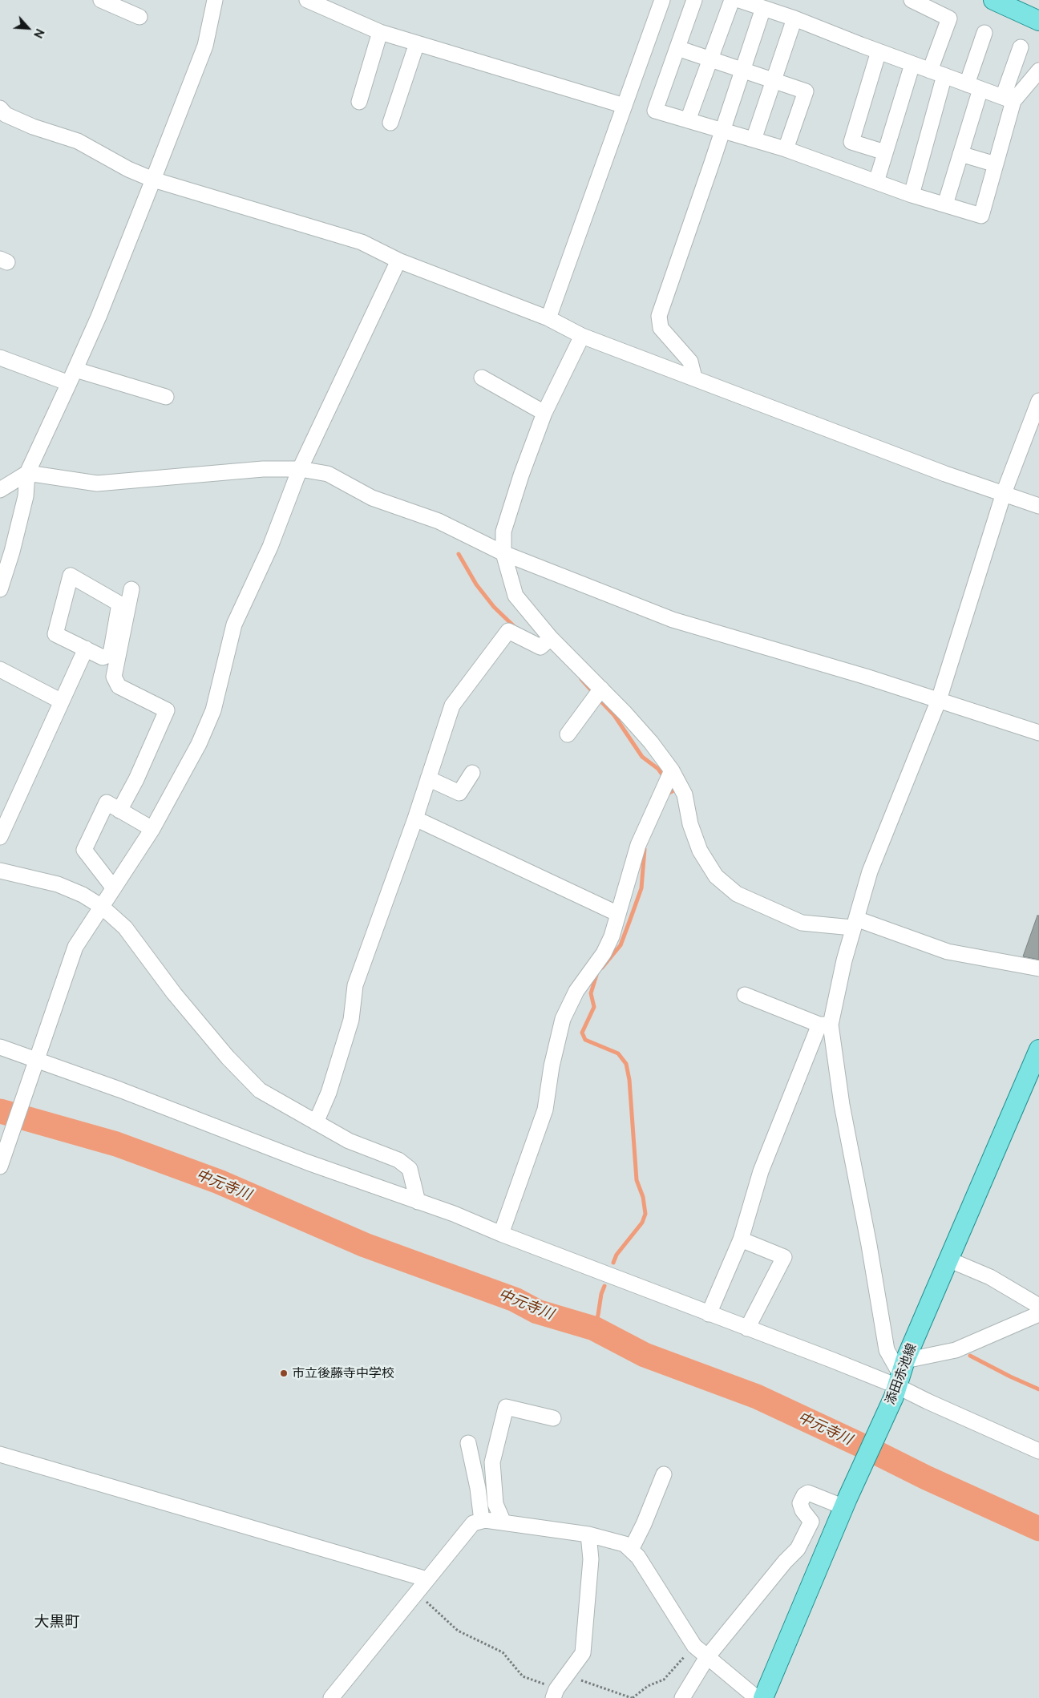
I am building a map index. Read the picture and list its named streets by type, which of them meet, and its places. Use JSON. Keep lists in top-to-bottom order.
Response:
{
  "streets": {
    "main road": ["添田赤池線"]
  },
  "districts": ["大黒町"],
  "water": ["中元寺川"],
  "places": ["市立後藤寺中学校"],
  "north": "bottom right"
}
